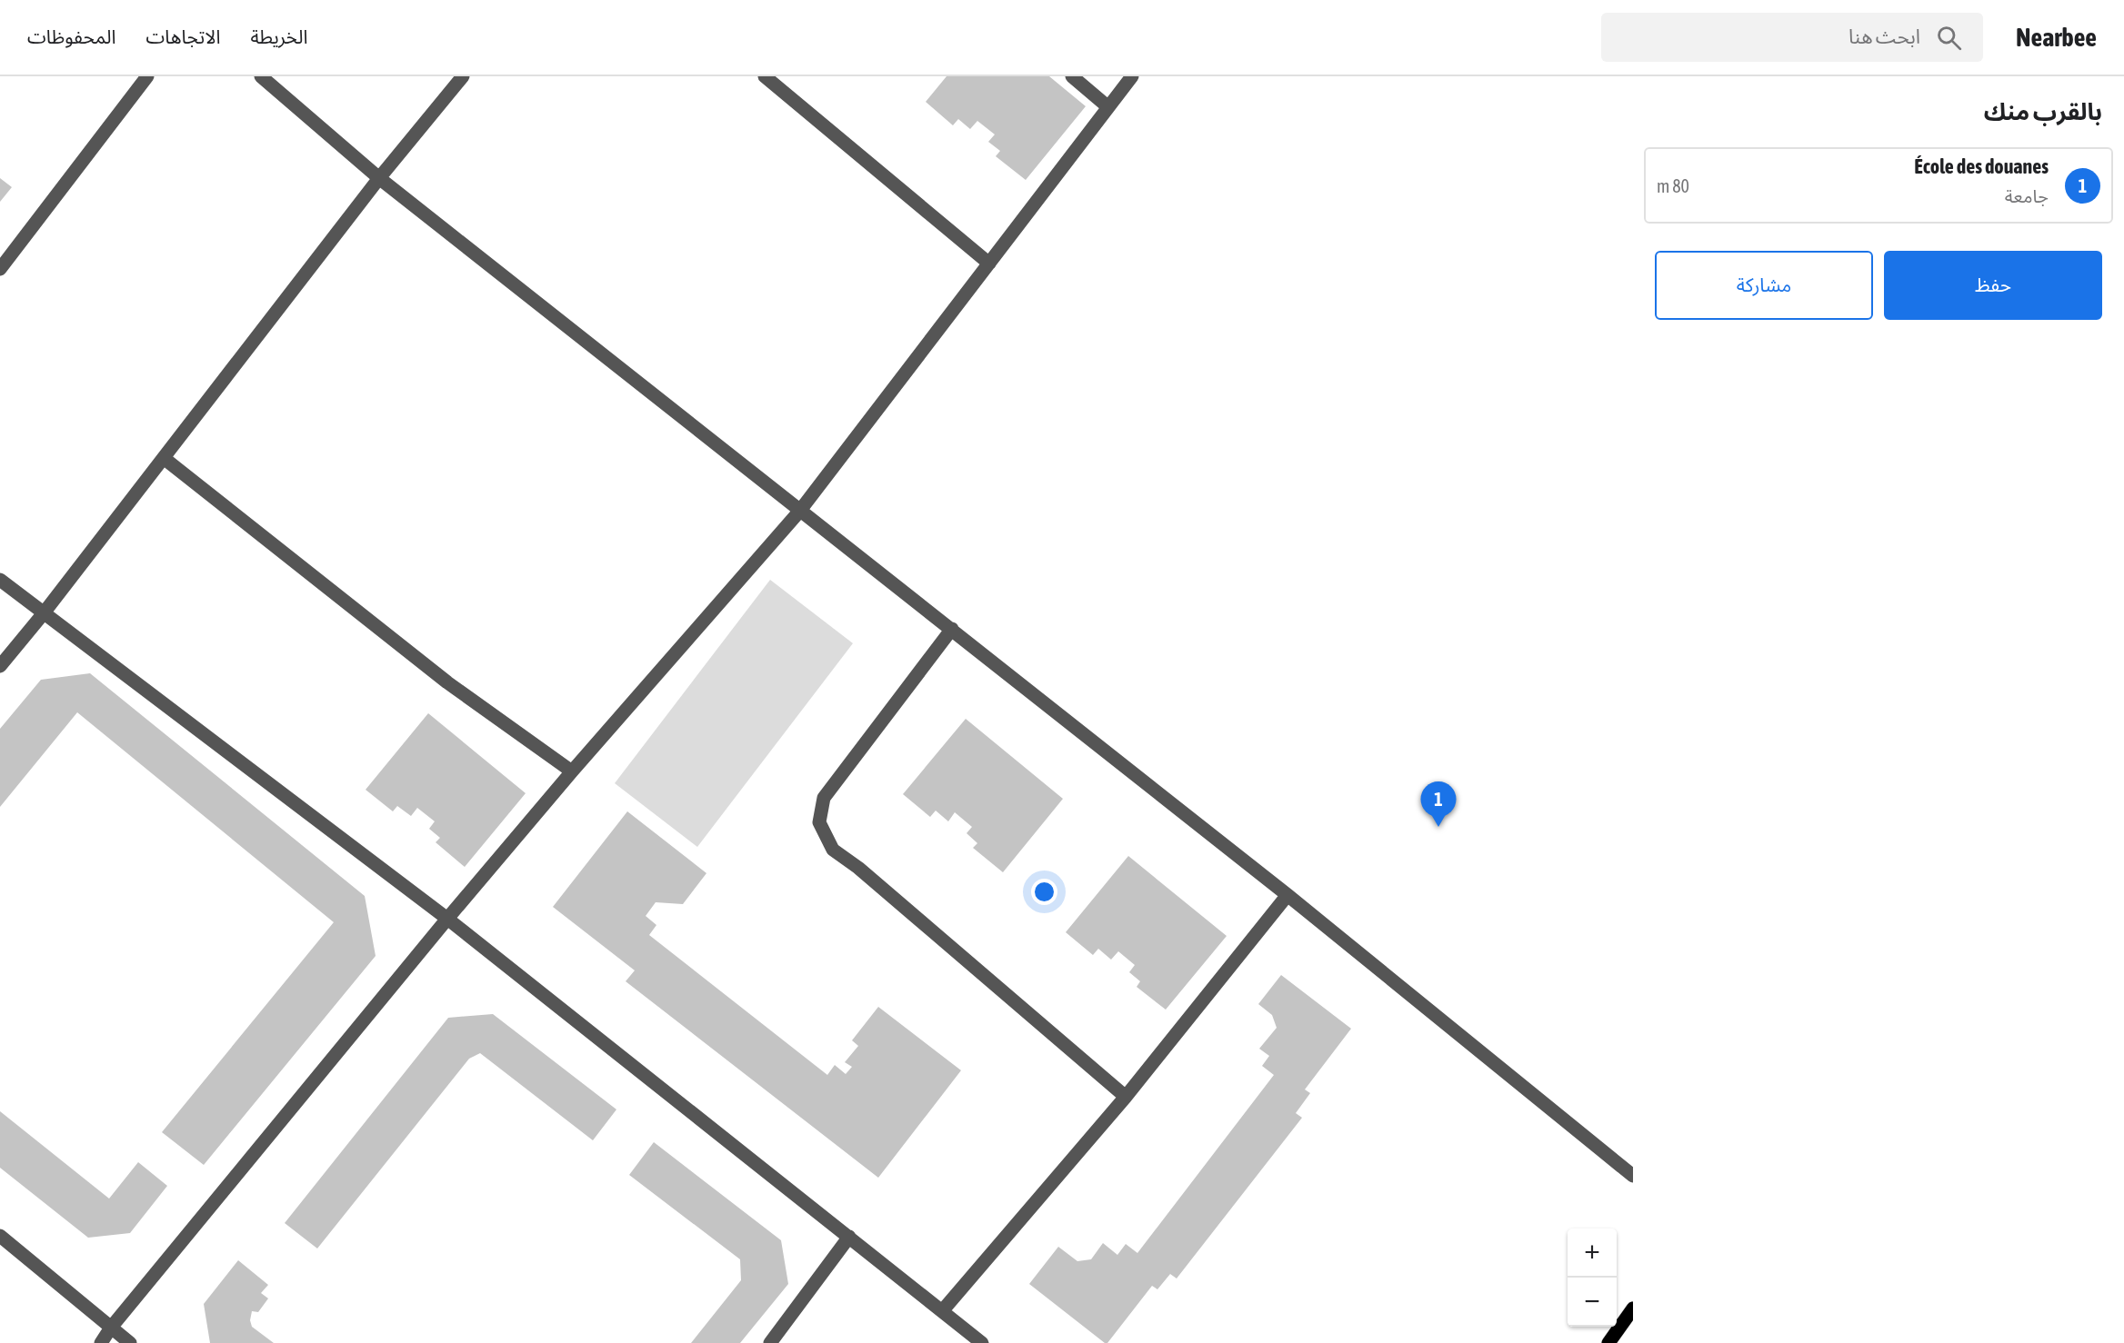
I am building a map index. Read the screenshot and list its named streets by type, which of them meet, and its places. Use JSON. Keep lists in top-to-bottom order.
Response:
{
  "page": {
    "header": "Nearbee",
    "search": "ابحث هنا",
    "nav": ["الخريطة", "الاتجاهات", "المحفوظات"],
    "heading": "بالقرب منك",
    "list": [
      {
        "mark": "1",
        "name": "École des douanes",
        "note": "جامعة",
        "value": "80 m"
      }
    ],
    "buttons": ["حفظ", "مشاركة"],
    "pins": "1",
    "map_buttons": ["+", "−"]
  }
}
